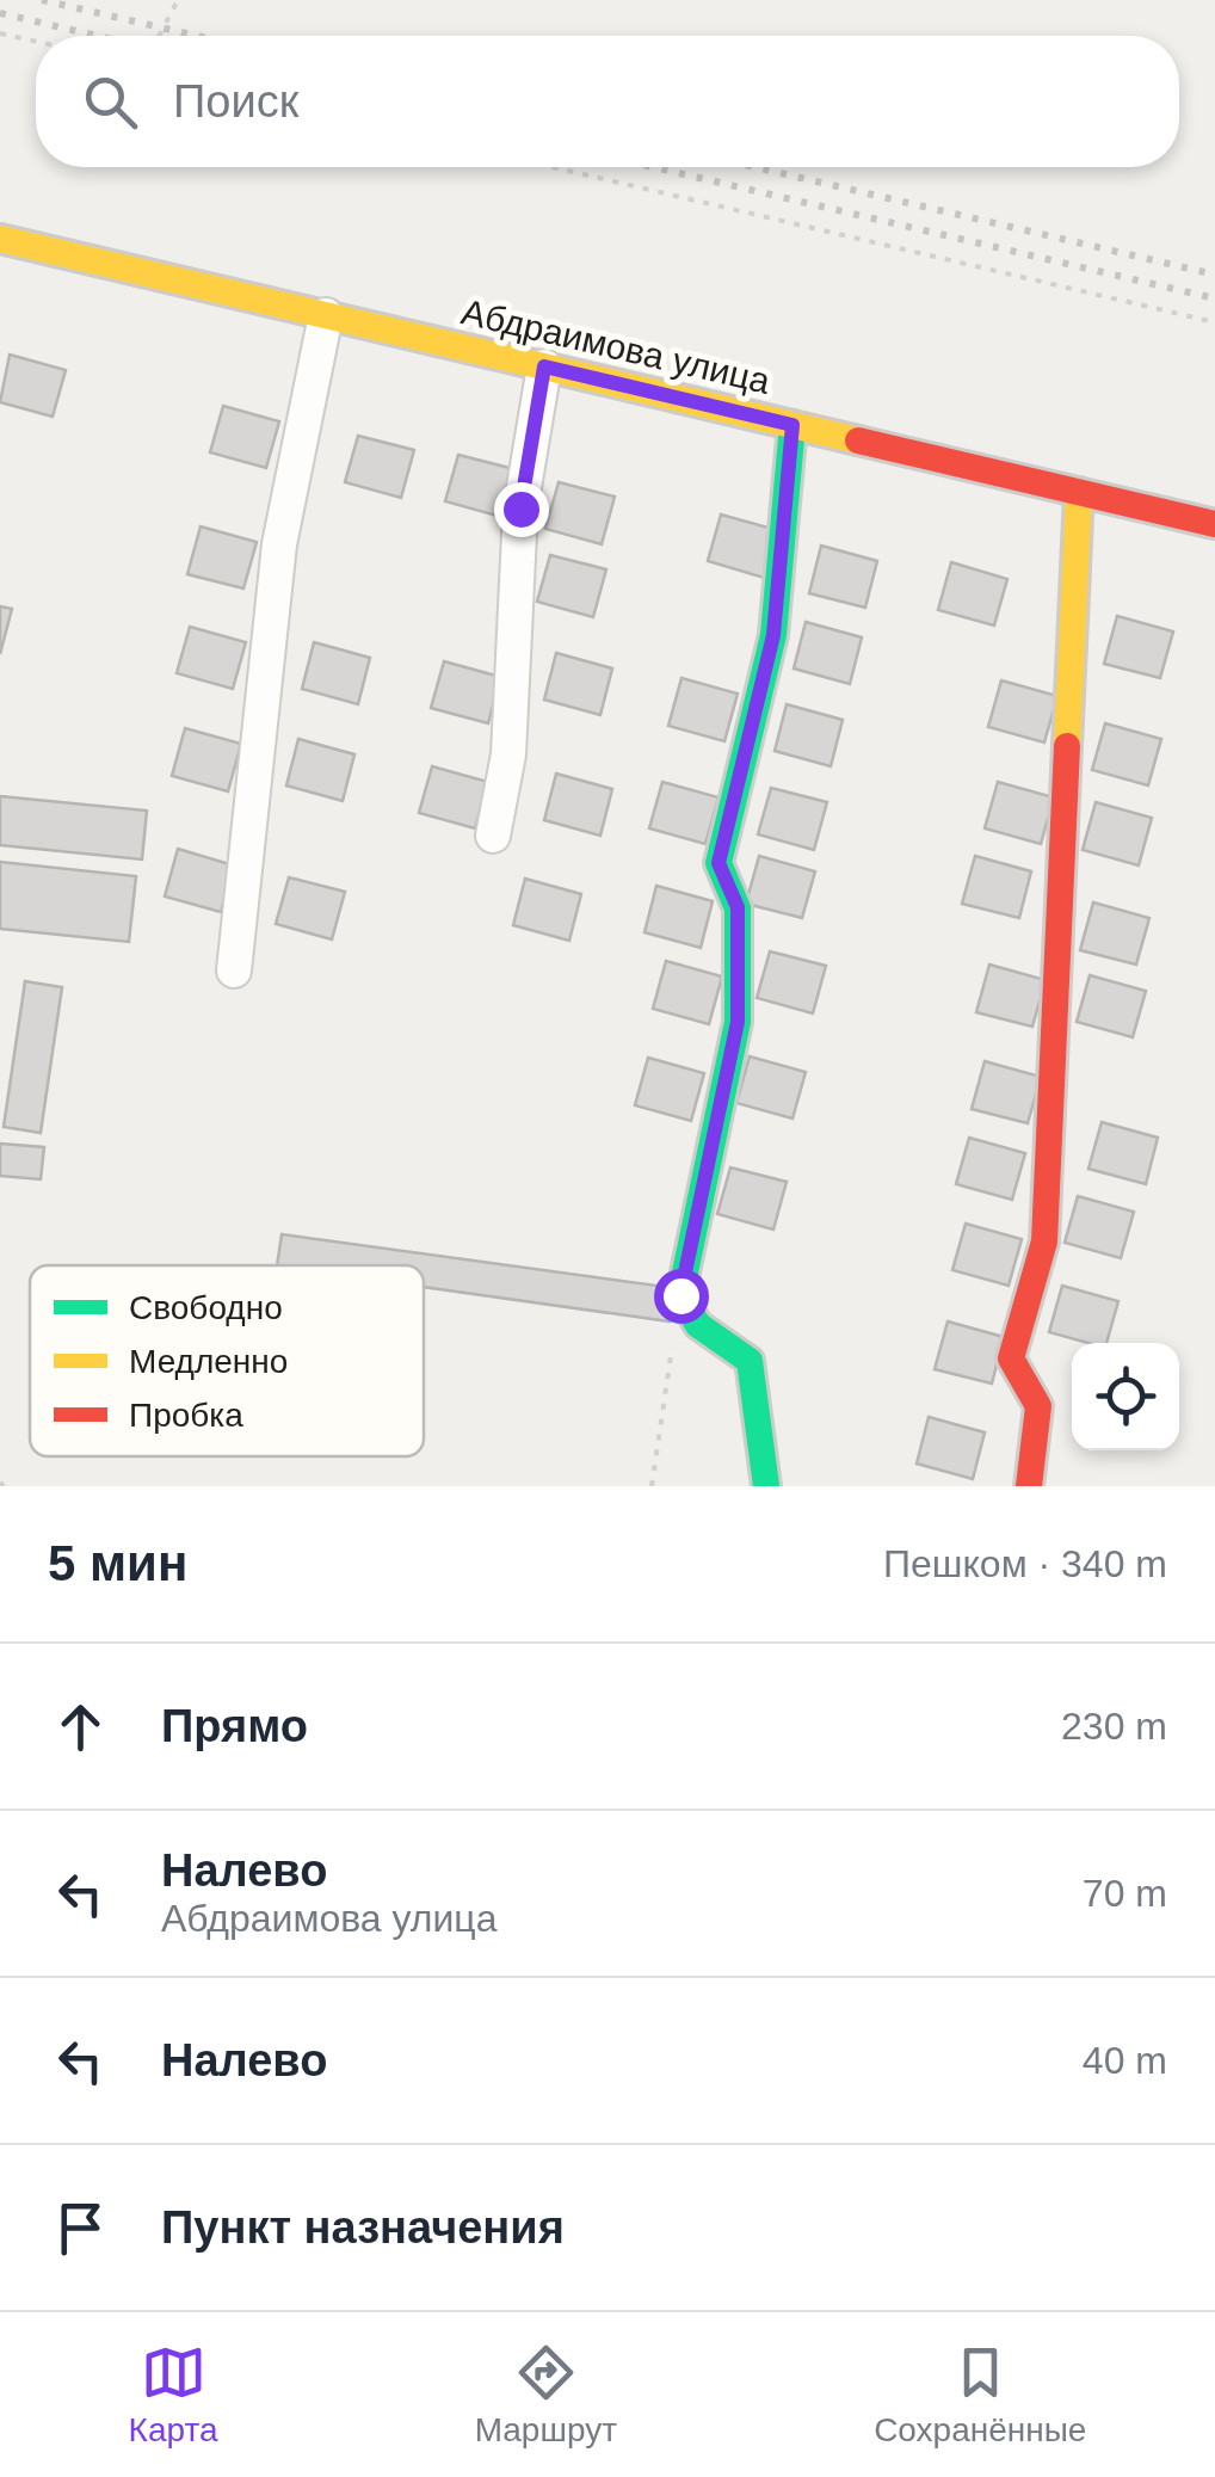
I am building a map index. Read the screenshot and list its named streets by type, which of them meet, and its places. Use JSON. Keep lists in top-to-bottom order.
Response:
{
  "streets": {
    "street": ["Абдраимова улица"]
  },
  "legend": ["Свободно", "Медленно", "Пробка"],
  "page": {
    "search": "Поиск",
    "heading": ["5 мин", "Пешком · 340 m"],
    "list": [
      ["Прямо", "230 m"],
      ["Налево", "Абдраимова улица", "70 m"],
      ["Налево", "40 m"],
      "Пункт назначения"
    ],
    "nav": ["Карта", "Маршрут", "Сохранённые"]
  }
}
